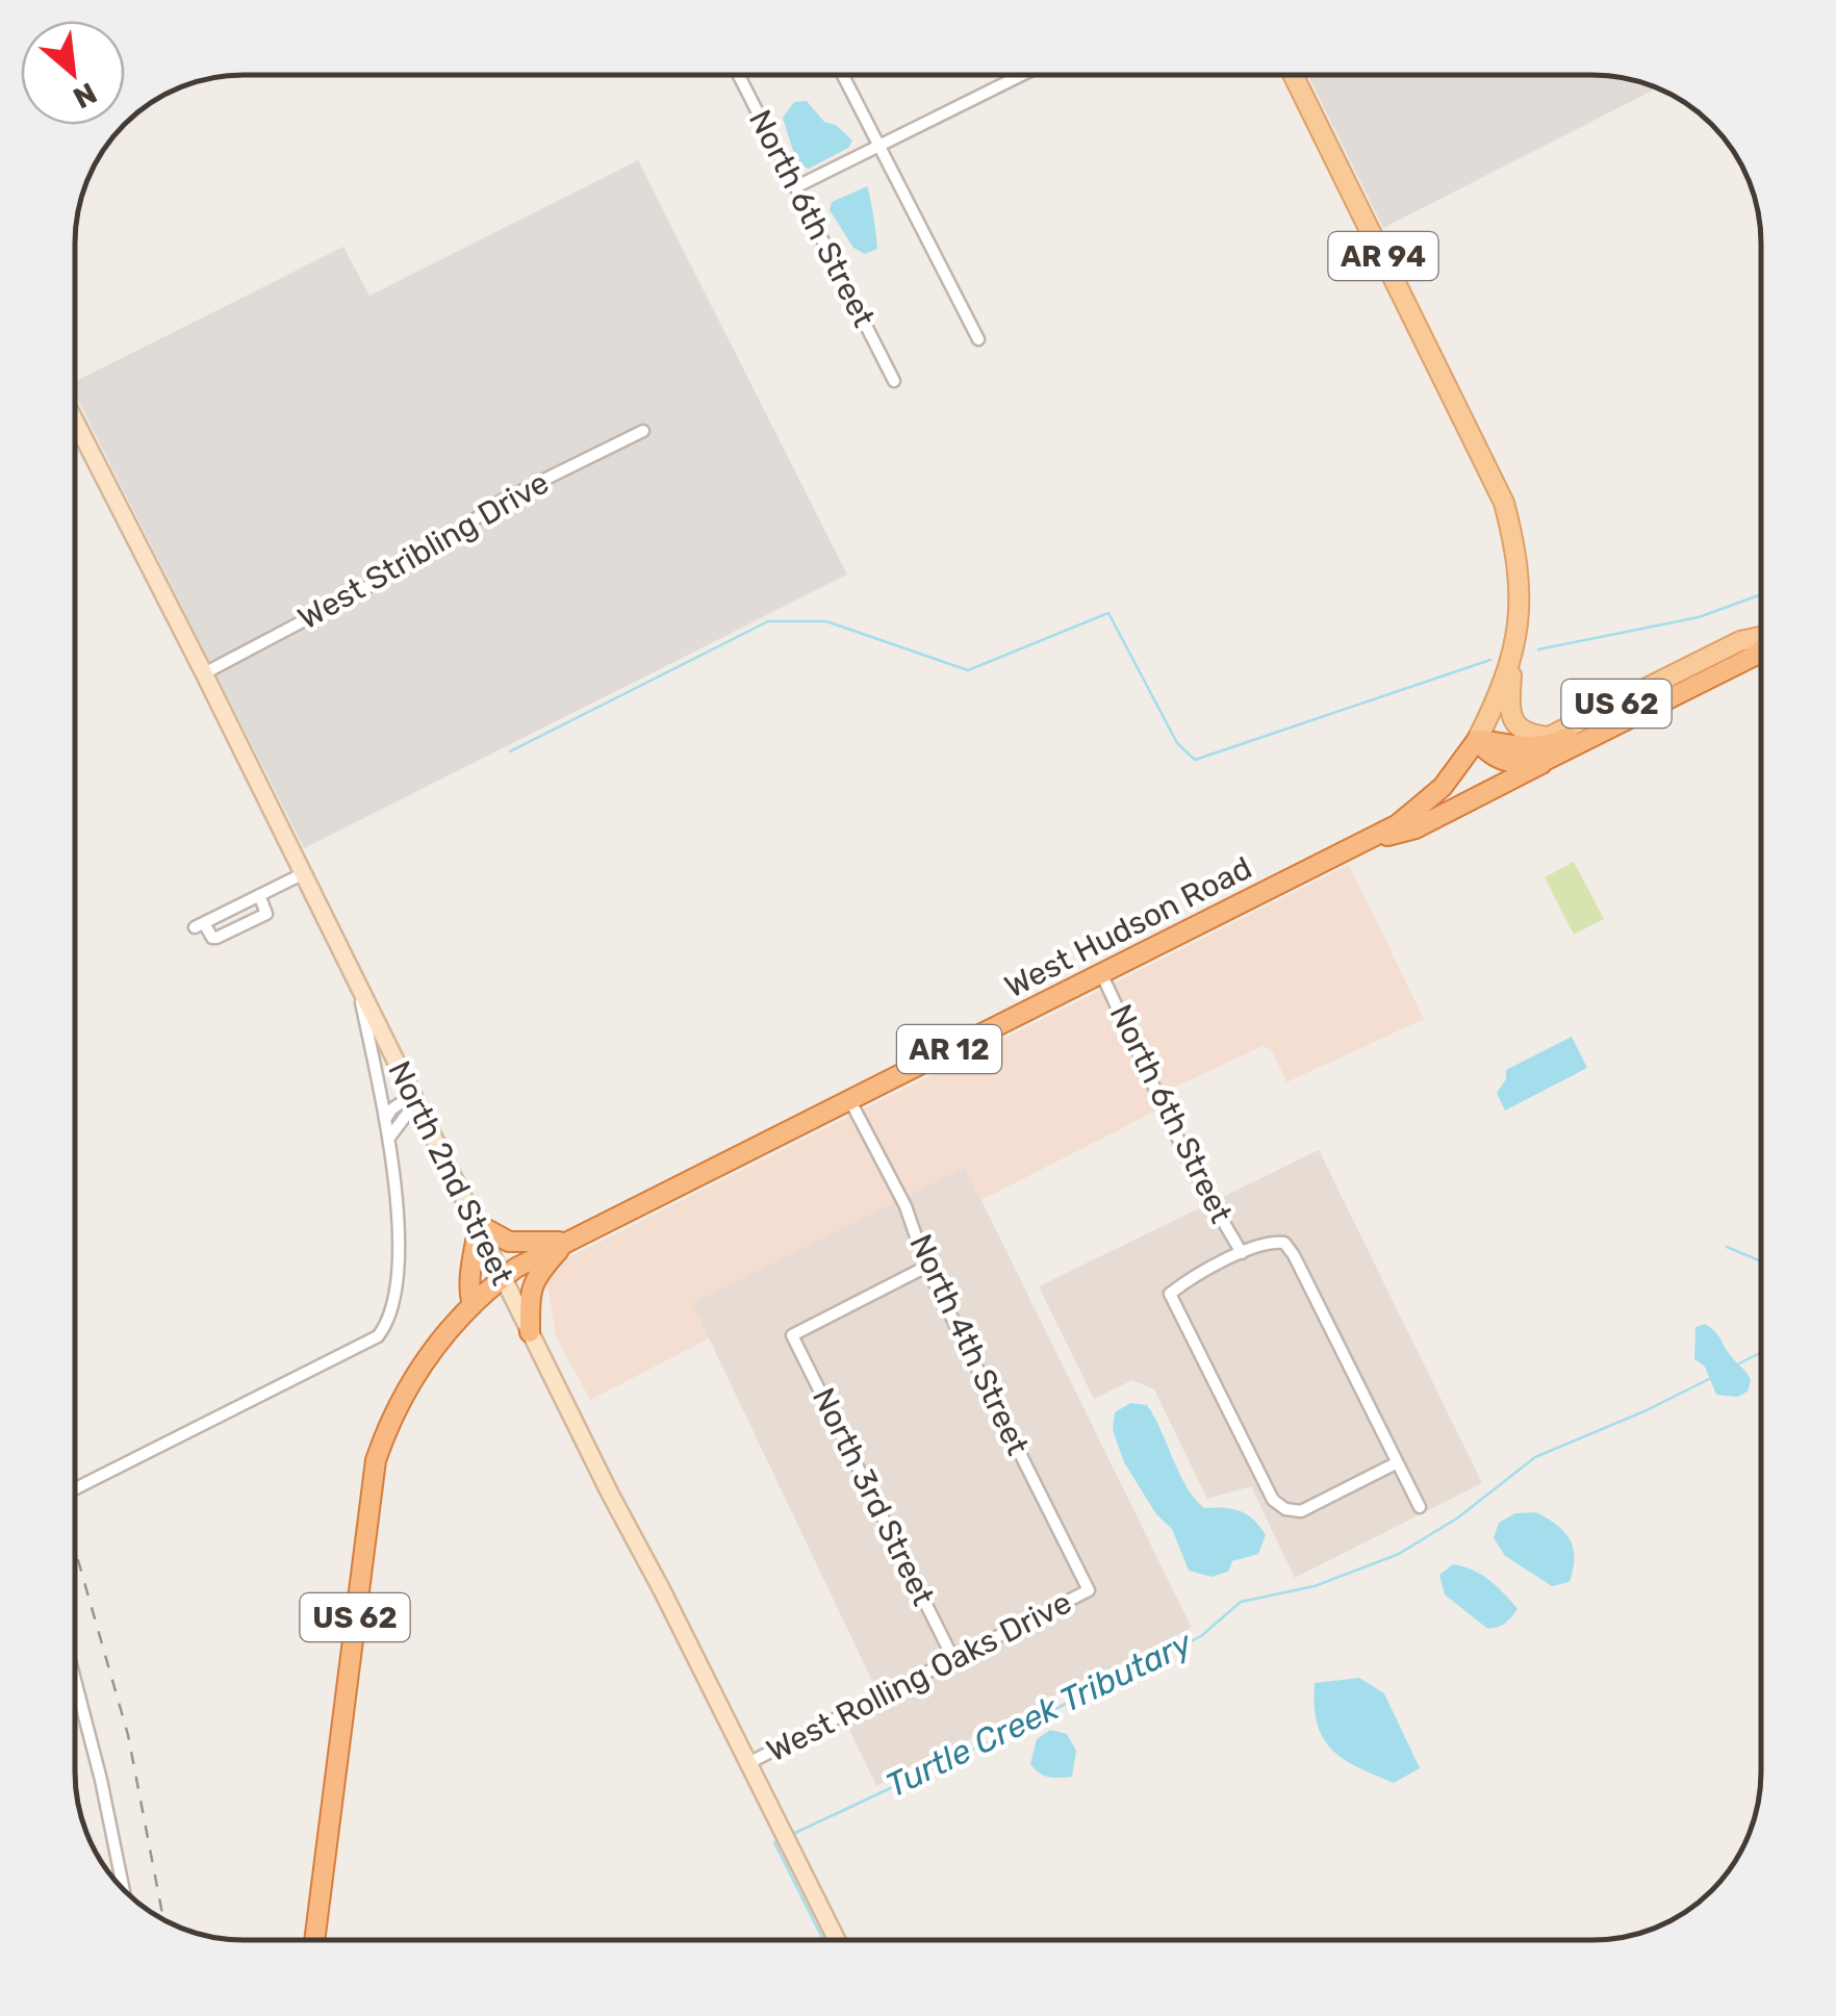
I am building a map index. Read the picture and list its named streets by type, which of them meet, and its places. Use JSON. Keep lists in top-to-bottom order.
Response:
{
  "streets": {
    "highway": ["US 62", "West Hudson Road", "AR 12"],
    "main road": ["AR 94", "North 2nd Street"],
    "street": [
      "North 6th Street",
      "West Stribling Drive",
      "North 4th Street",
      "North 3rd Street",
      "West Rolling Oaks Drive"
    ]
  },
  "crossings": [
    ["North 6th Street", "West Hudson Road"],
    ["AR 94", "US 62"],
    ["AR 94", "West Hudson Road"],
    ["West Stribling Drive", "North 2nd Street"],
    ["US 62", "West Hudson Road"],
    ["US 62", "AR 12"],
    ["US 62", "North 2nd Street"],
    ["West Hudson Road", "AR 12"],
    ["West Hudson Road", "North 2nd Street"],
    ["West Hudson Road", "North 4th Street"],
    ["AR 12", "North 2nd Street"],
    ["North 2nd Street", "West Rolling Oaks Drive"],
    ["North 4th Street", "North 3rd Street"],
    ["North 4th Street", "West Rolling Oaks Drive"],
    ["North 3rd Street", "West Rolling Oaks Drive"]
  ],
  "water": ["Turtle Creek Tributary"],
  "north": "bottom right"
}
